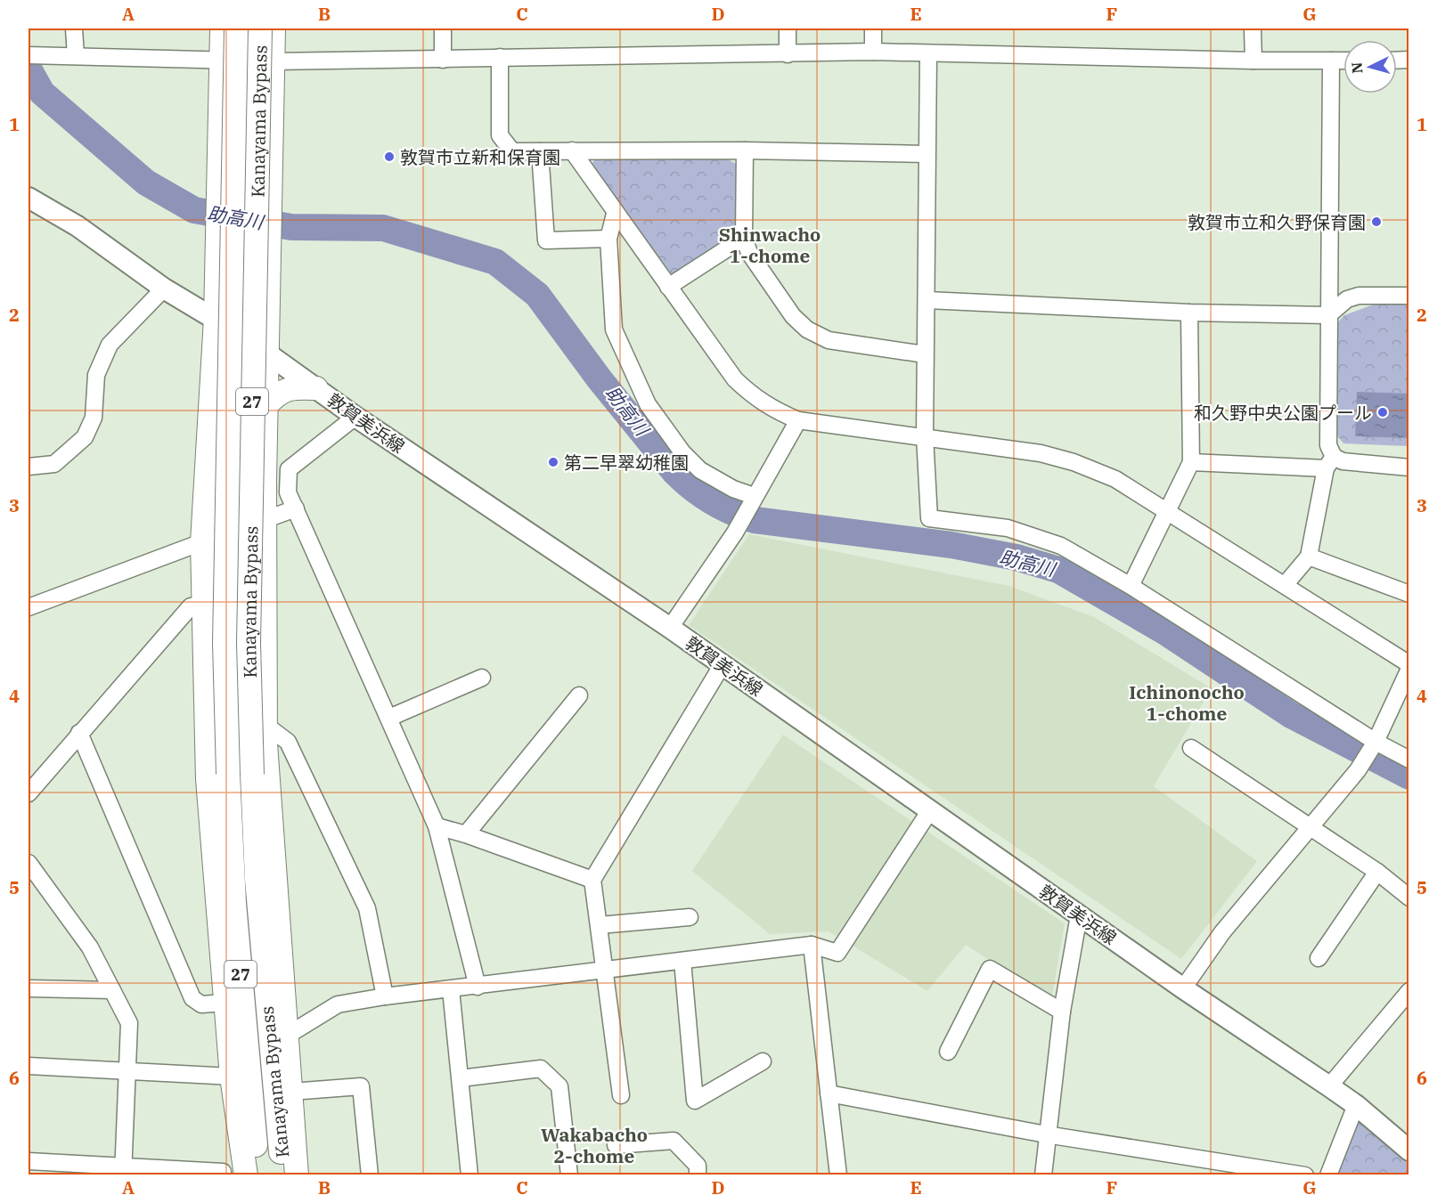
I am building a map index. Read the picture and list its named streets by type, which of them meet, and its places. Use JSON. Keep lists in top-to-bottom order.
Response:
{
  "streets": {
    "highway": ["Kanayama Bypass", "27"],
    "main road": ["敦賀美浜線"]
  },
  "districts": ["Shinwacho 1-chome", "Ichinonocho 1-chome", "Wakabacho 2-chome"],
  "water": ["助高川"],
  "places": [
    "敦賀市立新和保育園",
    "敦賀市立和久野保育園",
    "和久野中央公園プール",
    "第二早翠幼稚園"
  ],
  "north": "left",
  "grid": {
    "columns": [
      "A",
      "B",
      "C",
      "D",
      "E",
      "F",
      "G"
    ],
    "rows": [
      "1",
      "2",
      "3",
      "4",
      "5",
      "6"
    ]
  }
}
